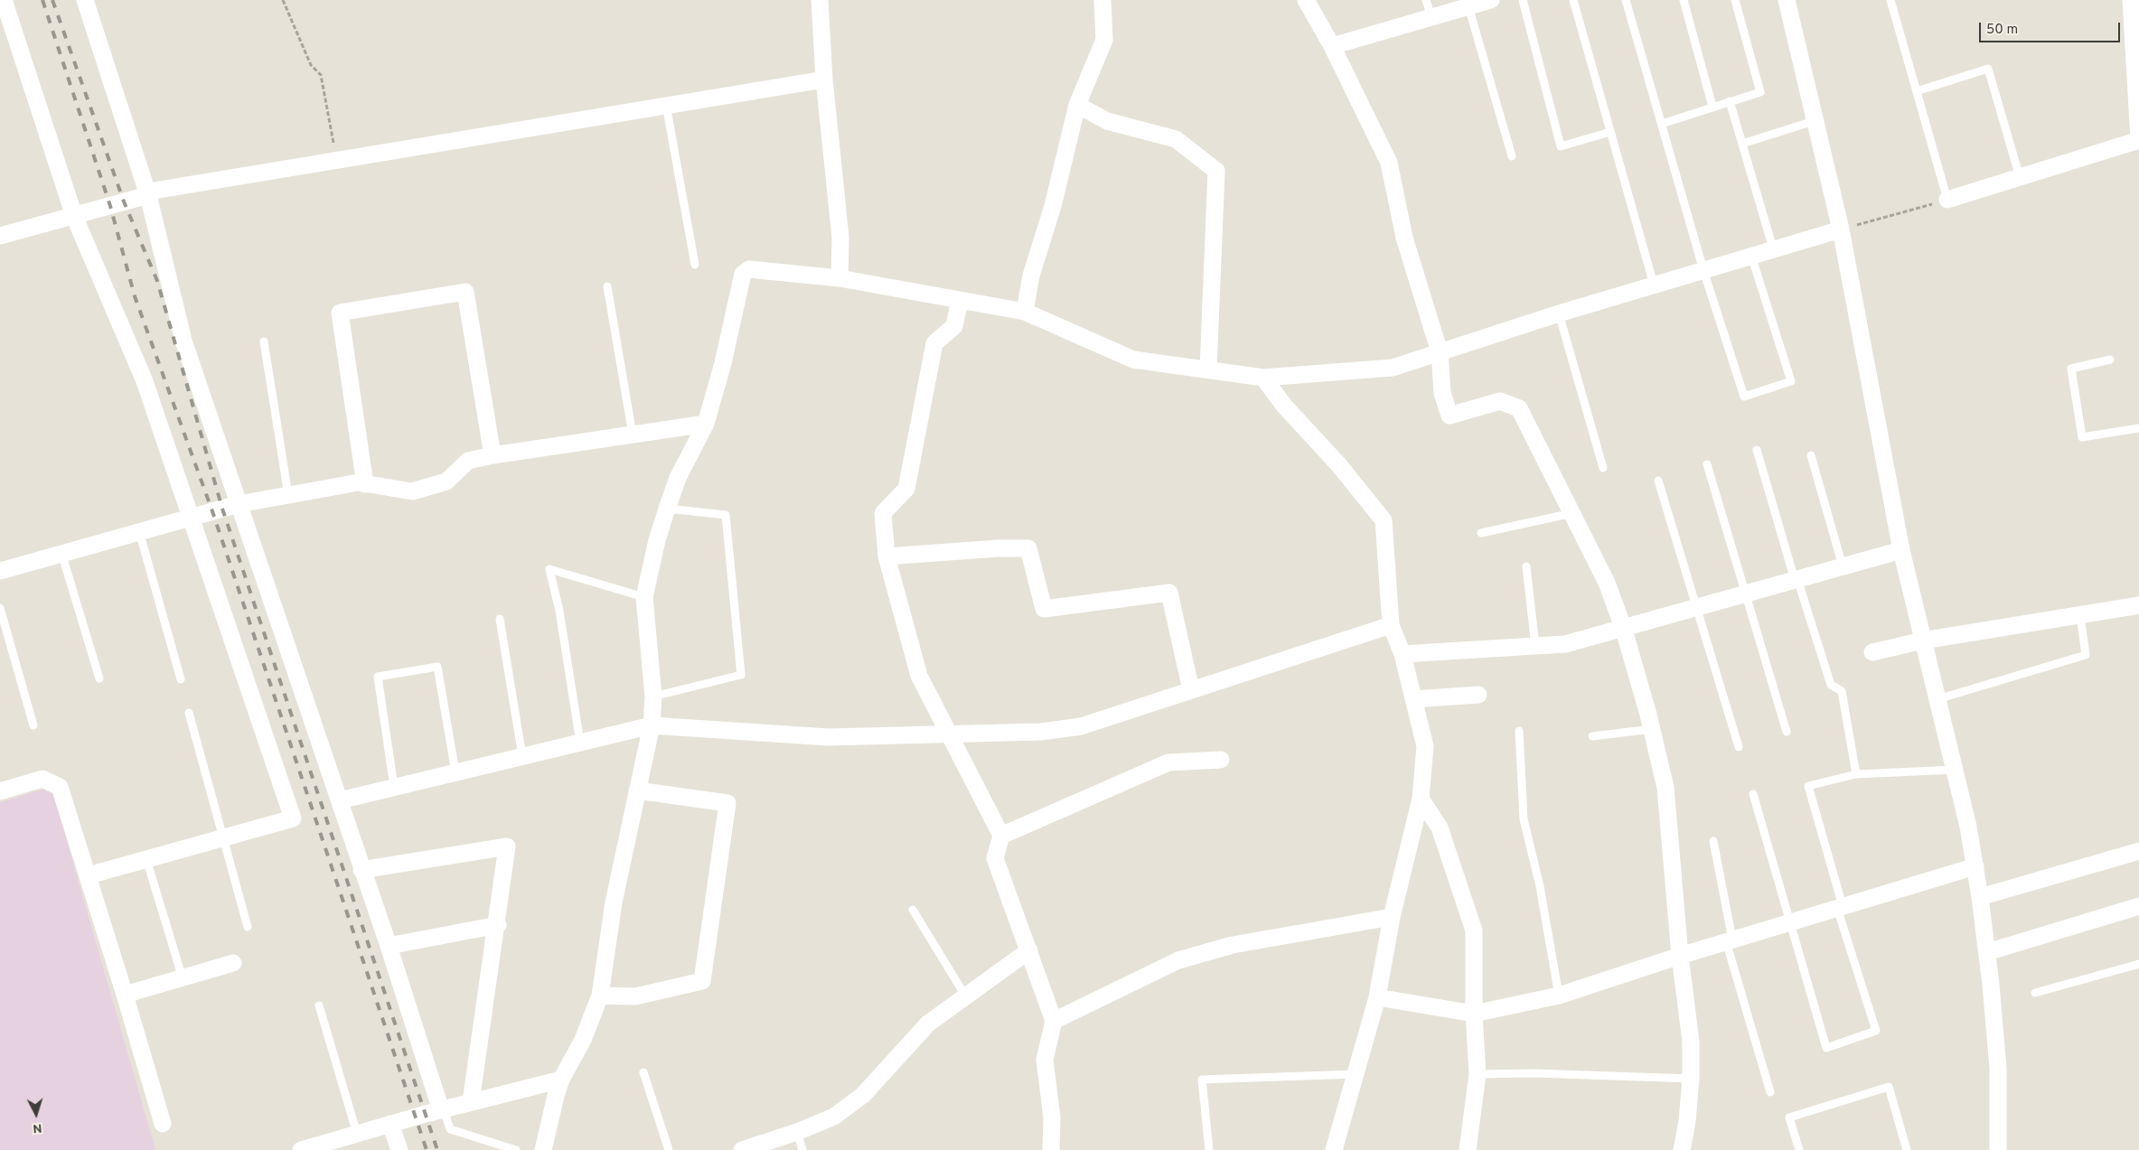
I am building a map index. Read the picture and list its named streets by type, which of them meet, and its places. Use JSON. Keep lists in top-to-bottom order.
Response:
{
  "scale_bar": "50 m",
  "north": "bottom"
}
